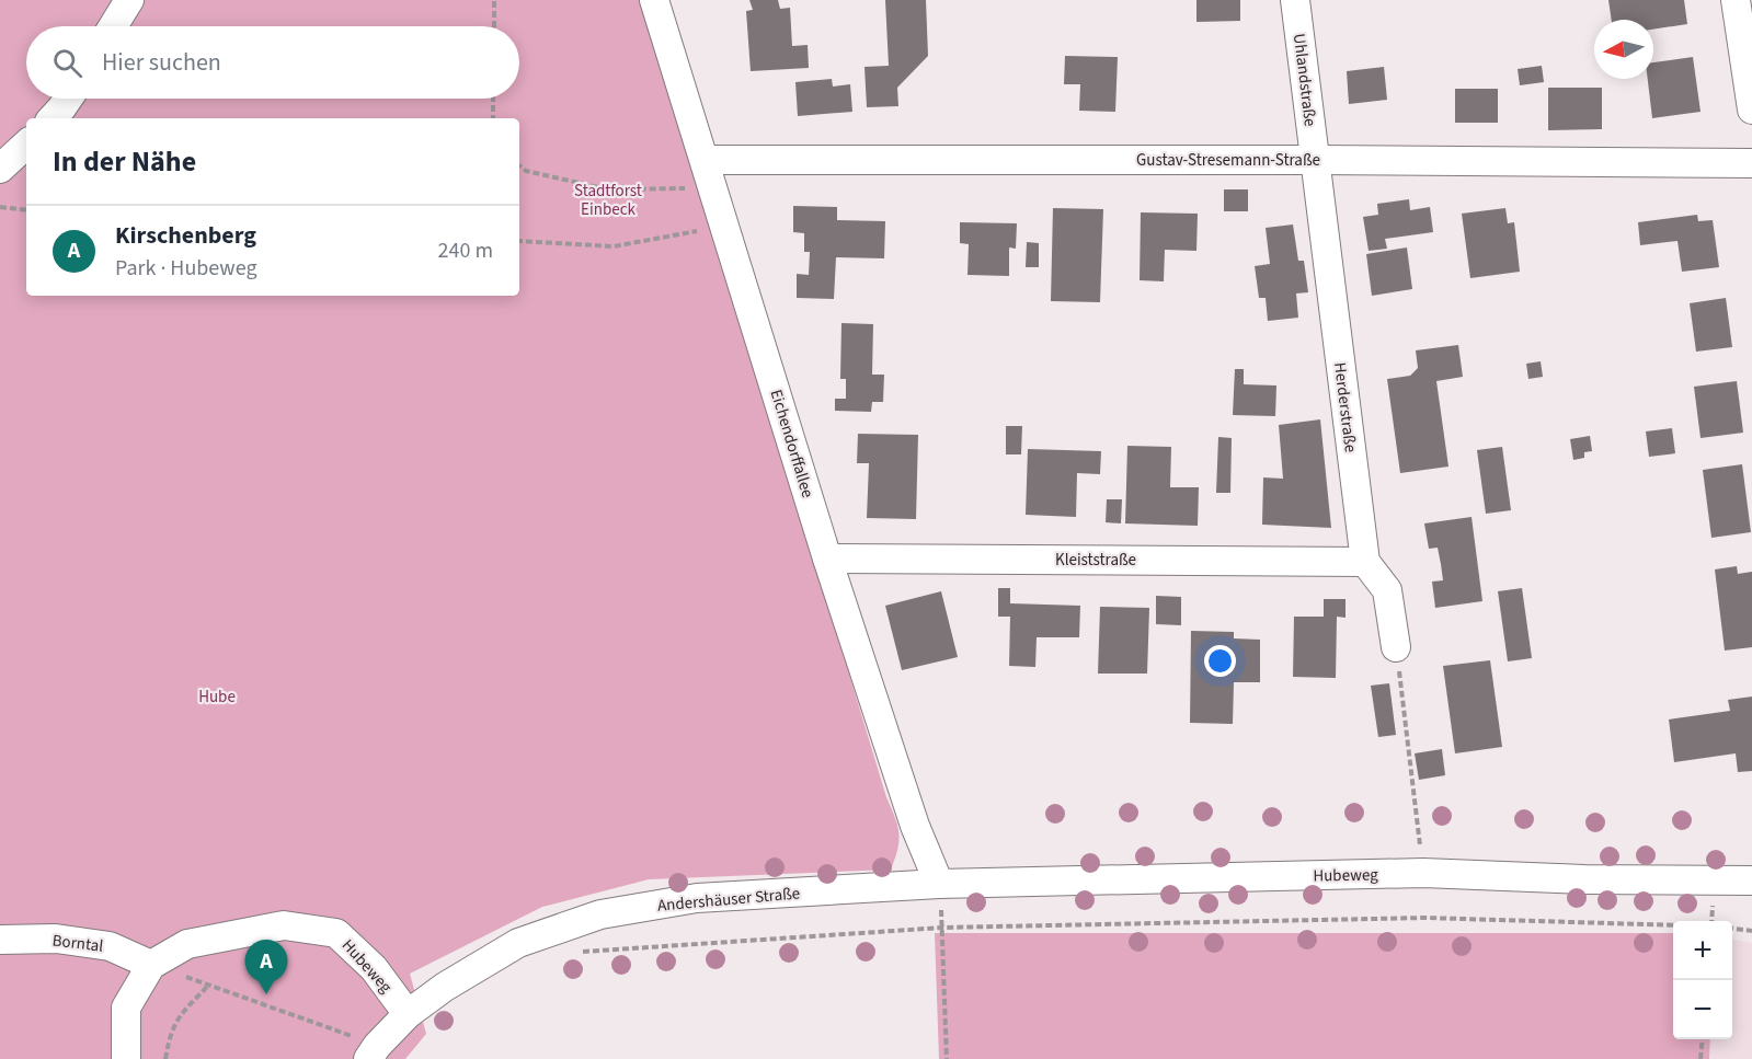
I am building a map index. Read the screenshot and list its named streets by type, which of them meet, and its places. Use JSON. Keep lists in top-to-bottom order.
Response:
{
  "streets": {
    "street": [
      "Uhlandstraße",
      "Gustav-Stresemann-Straße",
      "Herderstraße",
      "Eichendorffallee",
      "Kleiststraße",
      "Hubeweg",
      "Andershäuser Straße",
      "Borntal"
    ]
  },
  "crossings": [
    ["Uhlandstraße", "Gustav-Stresemann-Straße"],
    ["Uhlandstraße", "Herderstraße"],
    ["Gustav-Stresemann-Straße", "Herderstraße"],
    ["Gustav-Stresemann-Straße", "Eichendorffallee"],
    ["Herderstraße", "Kleiststraße"],
    ["Eichendorffallee", "Kleiststraße"],
    ["Eichendorffallee", "Hubeweg"],
    ["Eichendorffallee", "Andershäuser Straße"],
    ["Hubeweg", "Andershäuser Straße"],
    ["Hubeweg", "Borntal"]
  ],
  "parks": ["Stadtforst Einbeck", "Hube"],
  "north": "left",
  "page": {
    "search": "Hier suchen",
    "heading": "In der Nähe",
    "list": [
      {
        "mark": "A",
        "name": "Kirschenberg",
        "note": "Park · Hubeweg",
        "value": "240 m"
      }
    ],
    "map_buttons": ["+", "−"],
    "pins": "A"
  }
}
